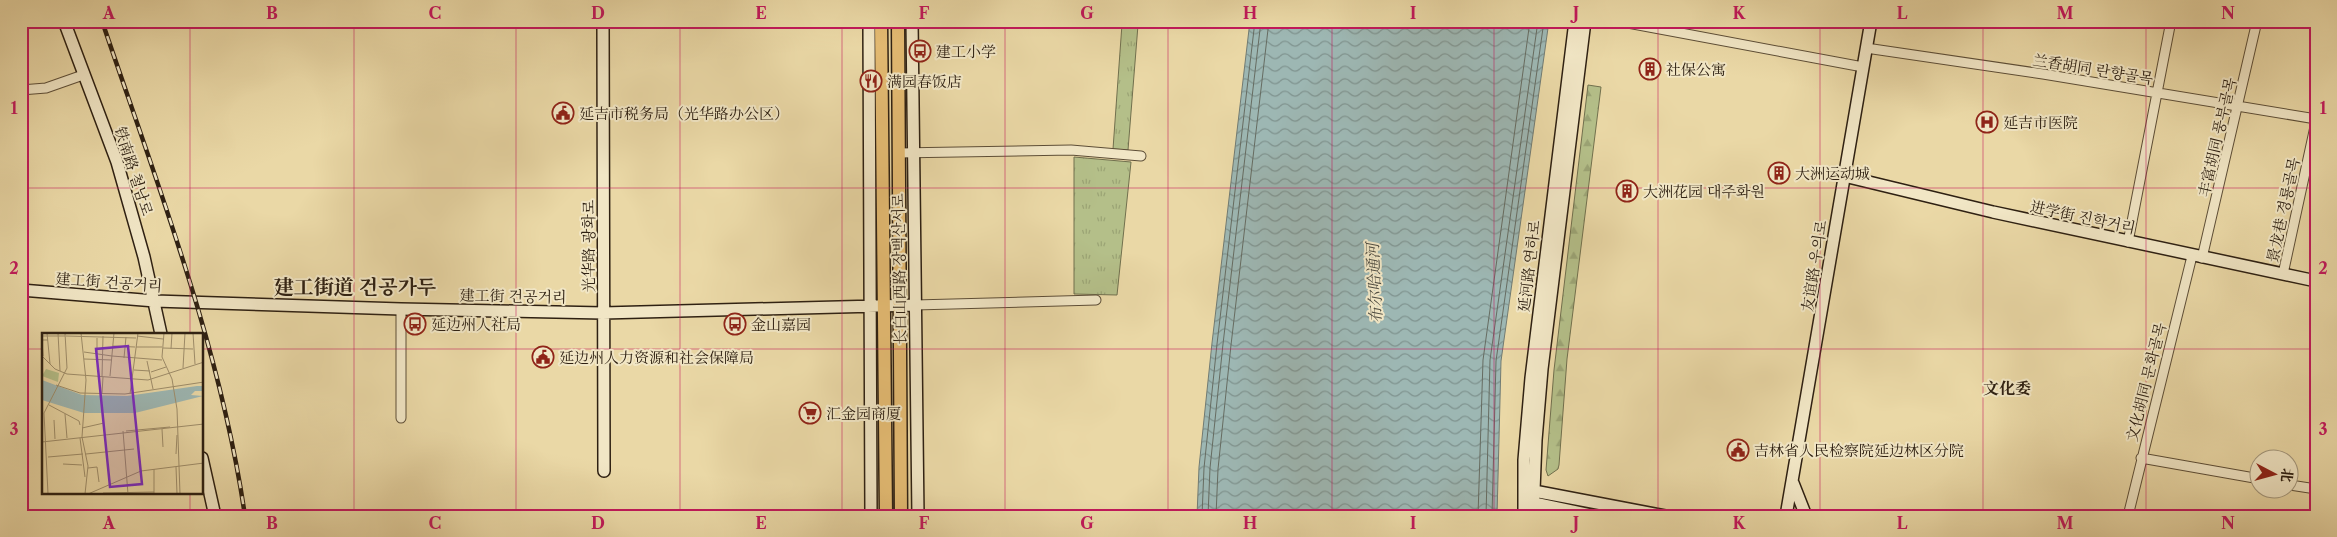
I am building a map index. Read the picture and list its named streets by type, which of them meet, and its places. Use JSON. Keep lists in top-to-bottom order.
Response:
{
  "streets": {
    "main road": [
      "铁南路 철남로",
      "进学街 진학거리",
      "光华路 광화로",
      "延河路 연하로",
      "友谊路 우의로",
      "长白山西路 장백산서로",
      "建工街 건공거리"
    ],
    "street": [
      "兰香胡同 란향골목",
      "丰富胡同 풍부골목",
      "景龙巷 경룡골목",
      "文化胡同 문화골목"
    ]
  },
  "crossings": [
    ["兰香胡同 란향골목", "丰富胡同 풍부골목"],
    ["兰香胡同 란향골목", "景龙巷 경룡골목"],
    ["兰香胡同 란향골목", "友谊路 우의로"],
    ["丰富胡同 풍부골목", "进学街 진학거리"],
    ["丰富胡同 풍부골목", "文化胡同 문화골목"],
    ["铁南路 철남로", "建工街 건공거리"],
    ["景龙巷 경룡골목", "进学街 진학거리"],
    ["进学街 진학거리", "友谊路 우의로"],
    ["进学街 진학거리", "文化胡同 문화골목"],
    ["光华路 광화로", "建工街 건공거리"],
    ["长白山西路 장백산서로", "建工街 건공거리"]
  ],
  "districts": ["建工街道 건공가두", "文化委"],
  "water": ["布尔哈通河"],
  "places": {
    "bus stop": ["建工小学", "延边州人社局", "金山嘉园"],
    "building": ["社保公寓", "大洲运动城", "大洲花园 대주화원"],
    "restaurant": ["满园春饭店"],
    "public building": ["延吉市税务局（光华路办公区）", "延边州人力资源和社会保障局", "吉林省人民检察院延边林区分院"],
    "hospital": ["延吉市医院"],
    "supermarket": ["汇金园商厦"]
  },
  "north": "right",
  "grid": {
    "columns": [
      "A",
      "B",
      "C",
      "D",
      "E",
      "F",
      "G",
      "H",
      "I",
      "J",
      "K",
      "L",
      "M",
      "N"
    ],
    "rows": ["1", "2", "3"]
  }
}
